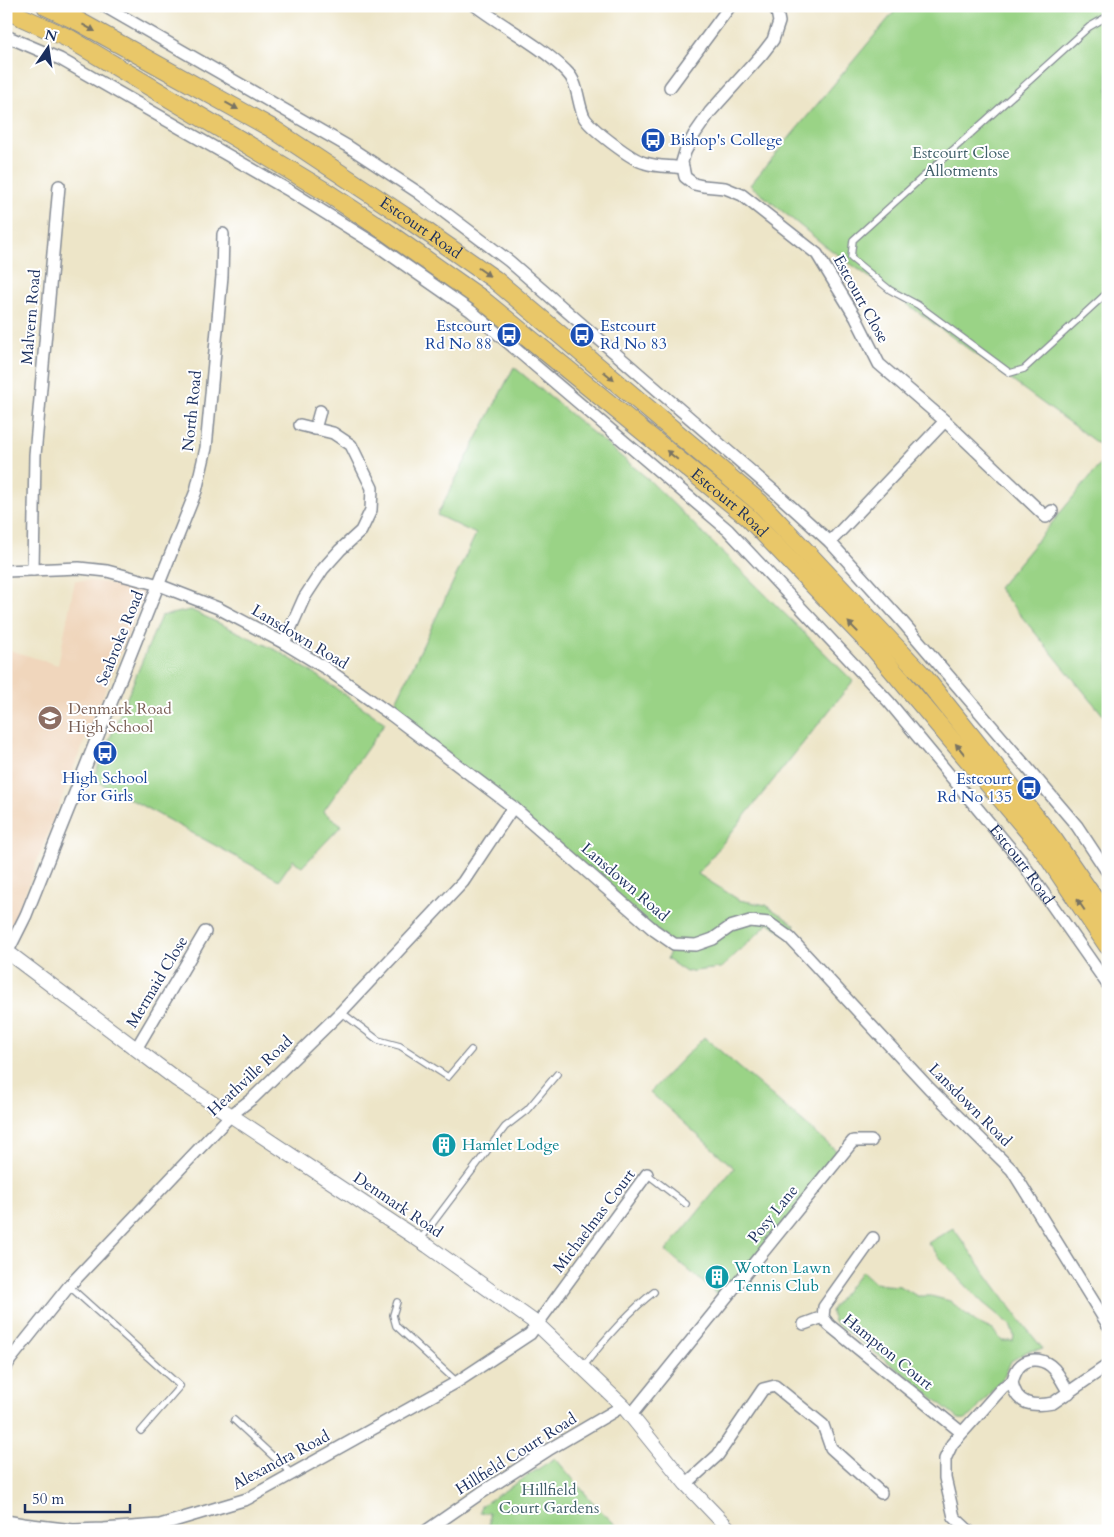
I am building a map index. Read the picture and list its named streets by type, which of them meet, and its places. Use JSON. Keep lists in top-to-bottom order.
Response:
{
  "streets": {
    "main road": ["Estcourt Road"],
    "street": [
      "Estcourt Close",
      "Malvern Road",
      "North Road",
      "Lansdown Road",
      "Seabroke Road",
      "Mermaid Close",
      "Heathville Road",
      "Denmark Road",
      "Posy Lane",
      "Michaelmas Court",
      "Hampton Court",
      "Hillfield Court Road",
      "Alexandra Road"
    ]
  },
  "crossings": [
    ["Malvern Road", "Lansdown Road"],
    ["North Road", "Lansdown Road"],
    ["North Road", "Seabroke Road"],
    ["Lansdown Road", "Seabroke Road"],
    ["Lansdown Road", "Heathville Road"],
    ["Seabroke Road", "Denmark Road"],
    ["Mermaid Close", "Denmark Road"],
    ["Heathville Road", "Denmark Road"],
    ["Denmark Road", "Posy Lane"],
    ["Denmark Road", "Michaelmas Court"],
    ["Denmark Road", "Hillfield Court Road"],
    ["Denmark Road", "Alexandra Road"],
    ["Posy Lane", "Hillfield Court Road"],
    ["Michaelmas Court", "Alexandra Road"]
  ],
  "parks": ["Estcourt Close Allotments", "Hillfield Court Gardens"],
  "places": {
    "bus stop": [
      "Bishop's College",
      "Estcourt Rd No 88",
      "Estcourt Rd No 83",
      "High School for Girls",
      "Estcourt Rd No 135"
    ],
    "school or university": ["Denmark Road High School"],
    "building": ["Hamlet Lodge", "Wotton Lawn Tennis Club"]
  },
  "scale_bar": "50 m",
  "north": "top"
}
